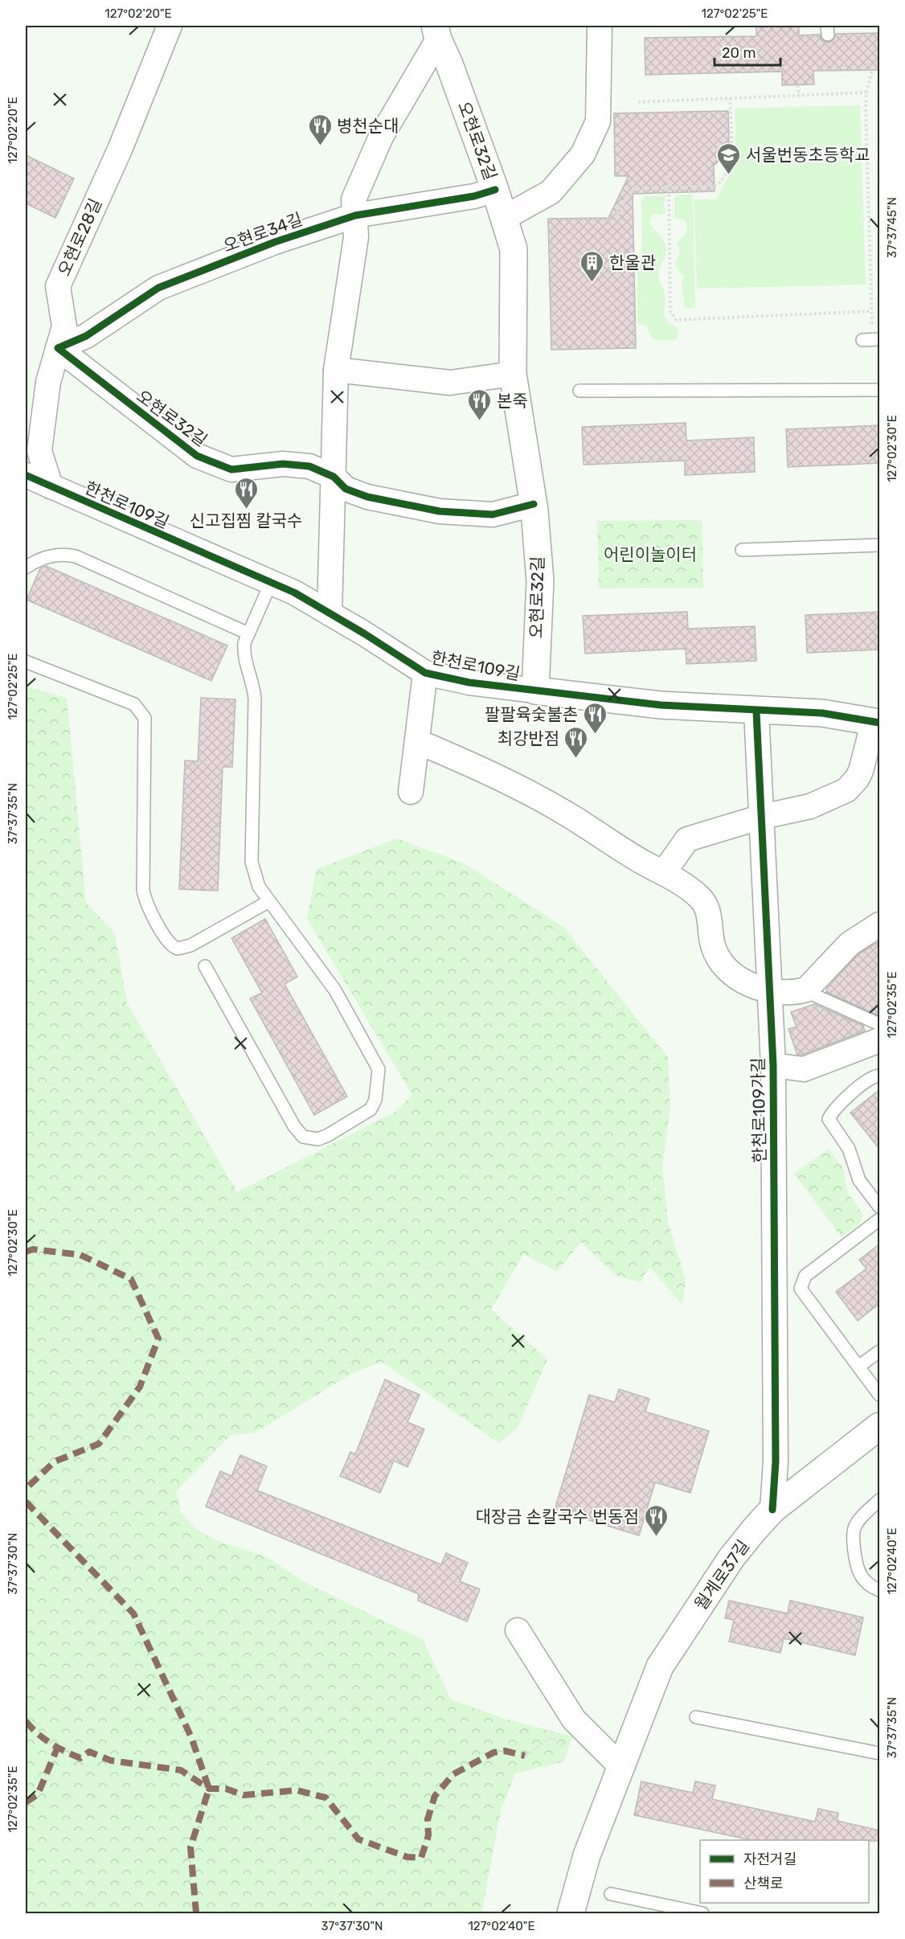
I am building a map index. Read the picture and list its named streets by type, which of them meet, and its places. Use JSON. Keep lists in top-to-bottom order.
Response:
{
  "streets": {
    "street": [
      "오현로32길",
      "오현로34길",
      "오현로28길",
      "한천로109길",
      "한천로109가길",
      "월계로37길"
    ]
  },
  "crossings": [
    ["오현로32길", "오현로34길"],
    ["오현로32길", "오현로28길"],
    ["오현로32길", "한천로109길"],
    ["오현로34길", "오현로28길"],
    ["오현로28길", "한천로109길"],
    ["한천로109길", "한천로109가길"],
    ["한천로109가길", "월계로37길"]
  ],
  "parks": ["어린이놀이터"],
  "places": {
    "restaurant": [
      "병천순대",
      "본죽",
      "신고집찜 칼국수",
      "팔팔육숯불촌",
      "최강반점",
      "대장금 손칼국수 번동점"
    ],
    "school or university": ["서울번동초등학교"],
    "building": ["한울관"]
  },
  "legend": ["자전거길", "산책로"],
  "scale_bar": "20 m",
  "coordinates": [
    "127°02'20\"E",
    "127°02'25\"E",
    "37°37'45\"N",
    "127°02'30\"E",
    "37°37'35\"N",
    "127°02'35\"E",
    "127°02'40\"E",
    "37°37'30\"N"
  ]
}
